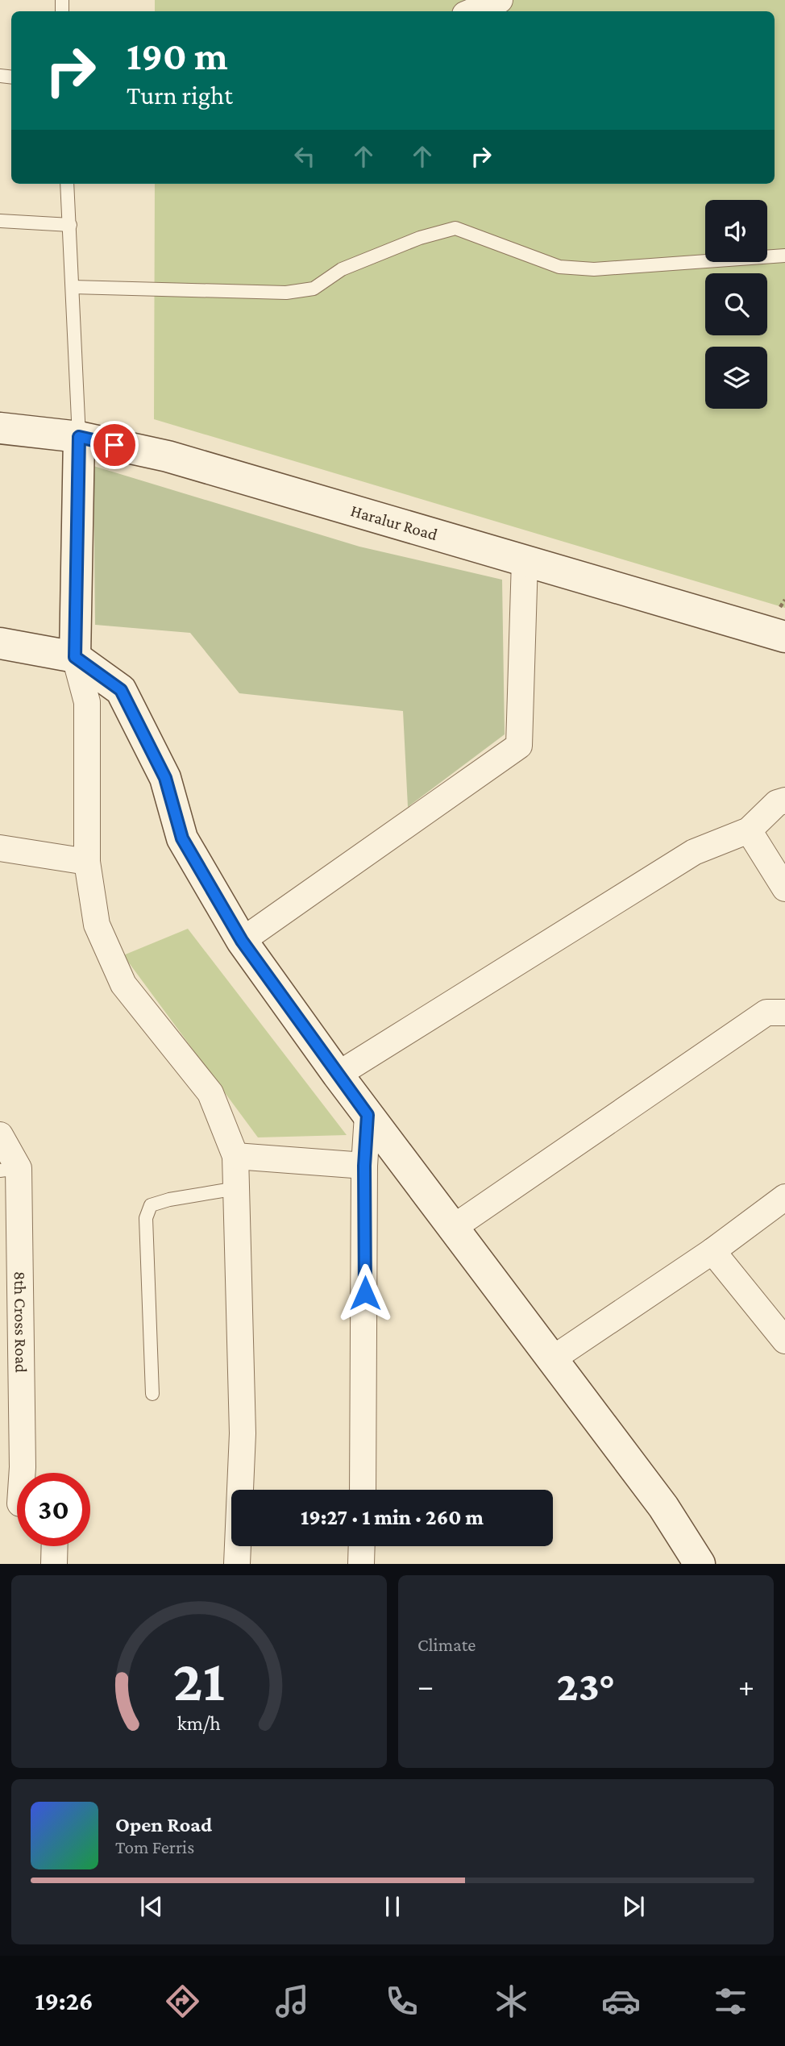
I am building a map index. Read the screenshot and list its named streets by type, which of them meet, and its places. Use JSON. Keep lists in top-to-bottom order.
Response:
{
  "streets": {
    "street": ["Haralur Road", "8th Cross Road"]
  },
  "page": {
    "turn": ["190 m", "Turn right"],
    "limit": "30",
    "trip": "19:27 · 1 min · 260 m",
    "tile": "Climate",
    "heat": ["−", "23°", "+"],
    "song": ["Open Road", "Tom Ferris"],
    "tabs": "19:26",
    "gauge": ["21", "km/h"]
  }
}
